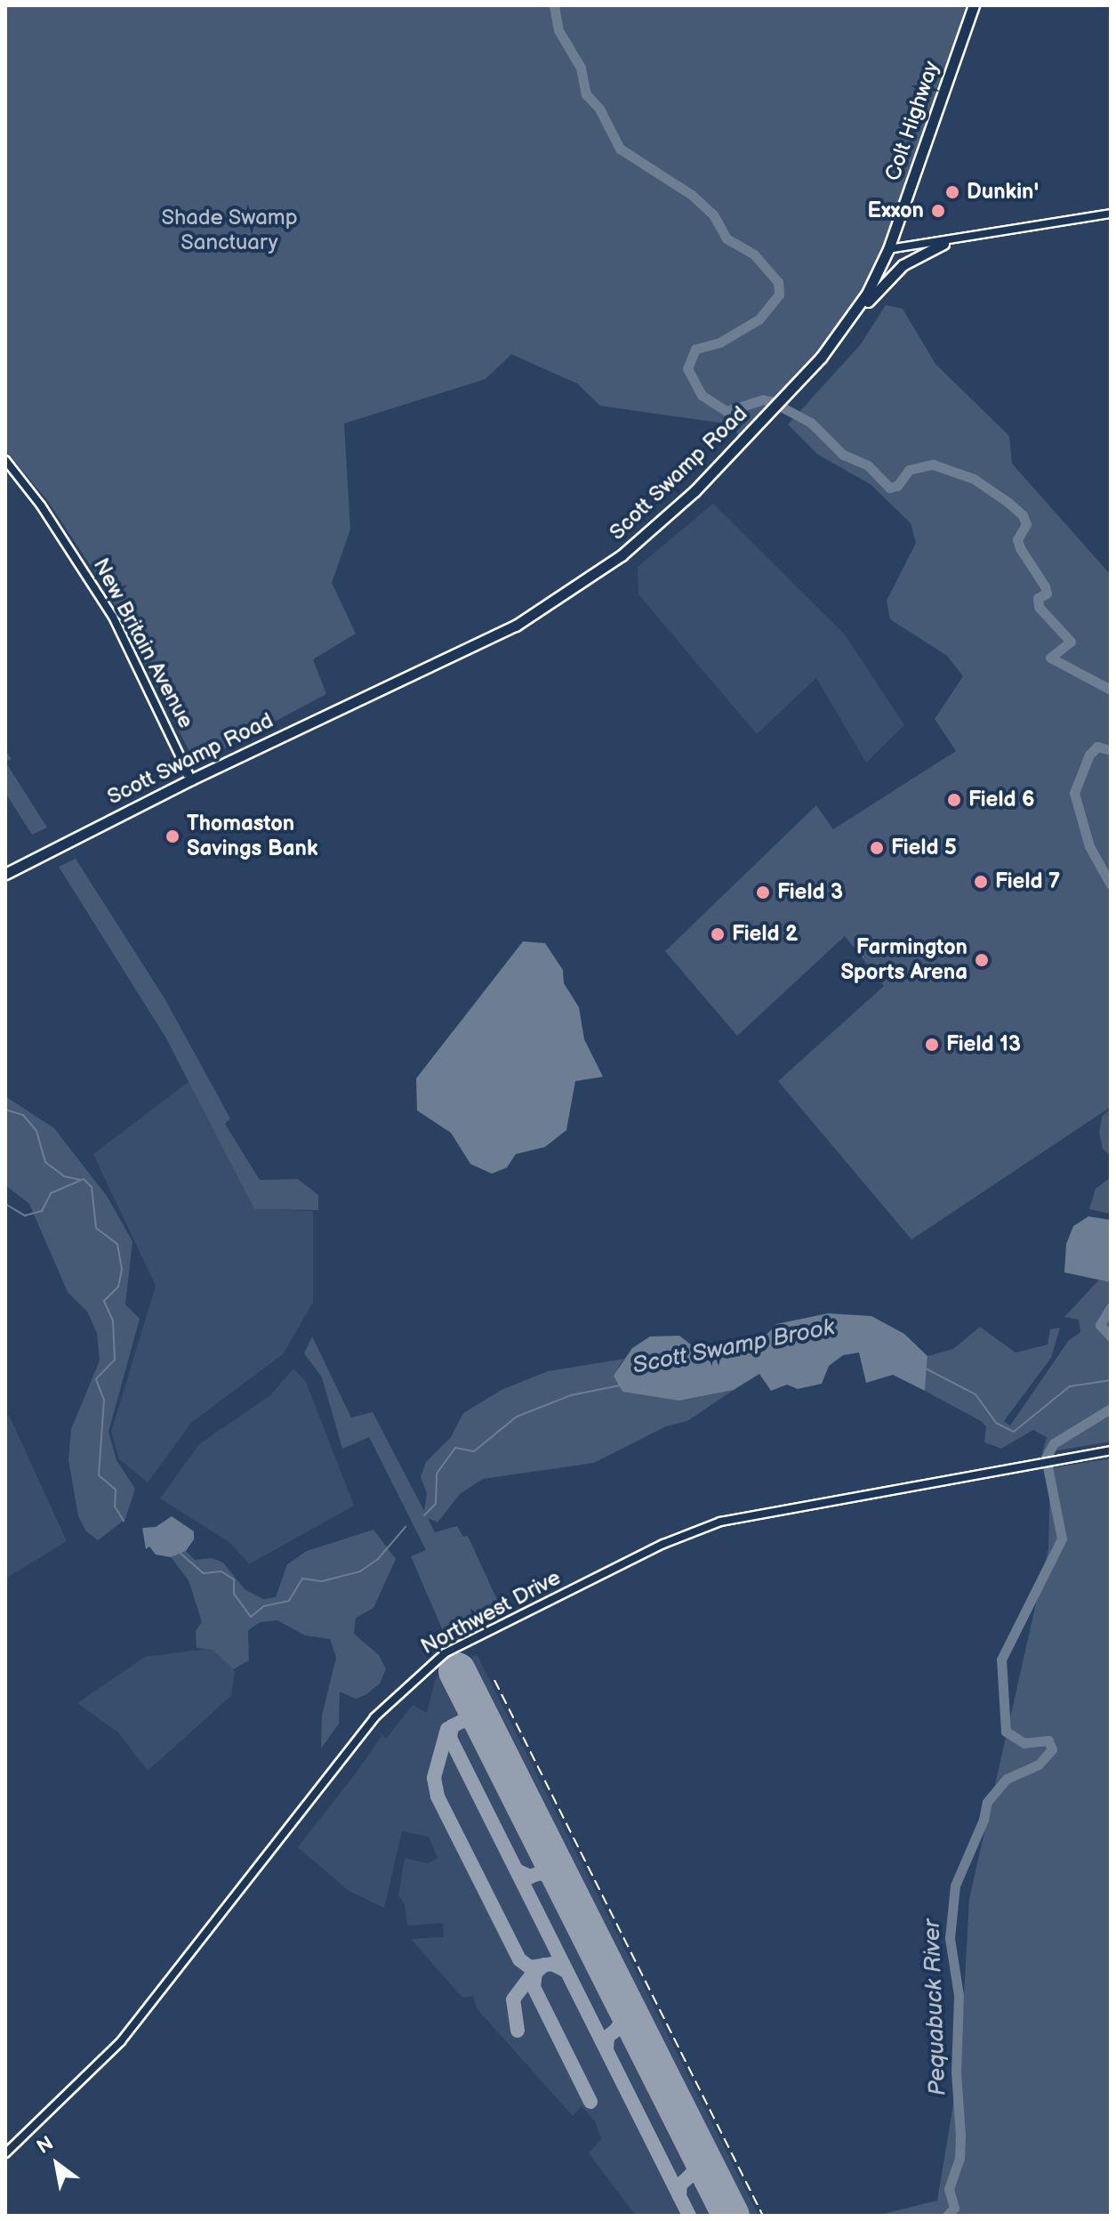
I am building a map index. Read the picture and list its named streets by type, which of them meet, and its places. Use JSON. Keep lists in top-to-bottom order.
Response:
{
  "streets": {
    "highway": ["Colt Highway", "Scott Swamp Road"],
    "main road": ["New Britain Avenue", "Northwest Drive"]
  },
  "crossings": [
    ["Colt Highway", "Scott Swamp Road"],
    ["Scott Swamp Road", "New Britain Avenue"]
  ],
  "water": ["Scott Swamp Brook", "Pequabuck River"],
  "parks": ["Shade Swamp Sanctuary"],
  "places": [
    "Dunkin'",
    "Exxon",
    "Field 6",
    "Thomaston Savings Bank",
    "Field 5",
    "Field 7",
    "Field 3",
    "Field 2",
    "Farmington Sports Arena",
    "Field 13"
  ],
  "north": "top left"
}
